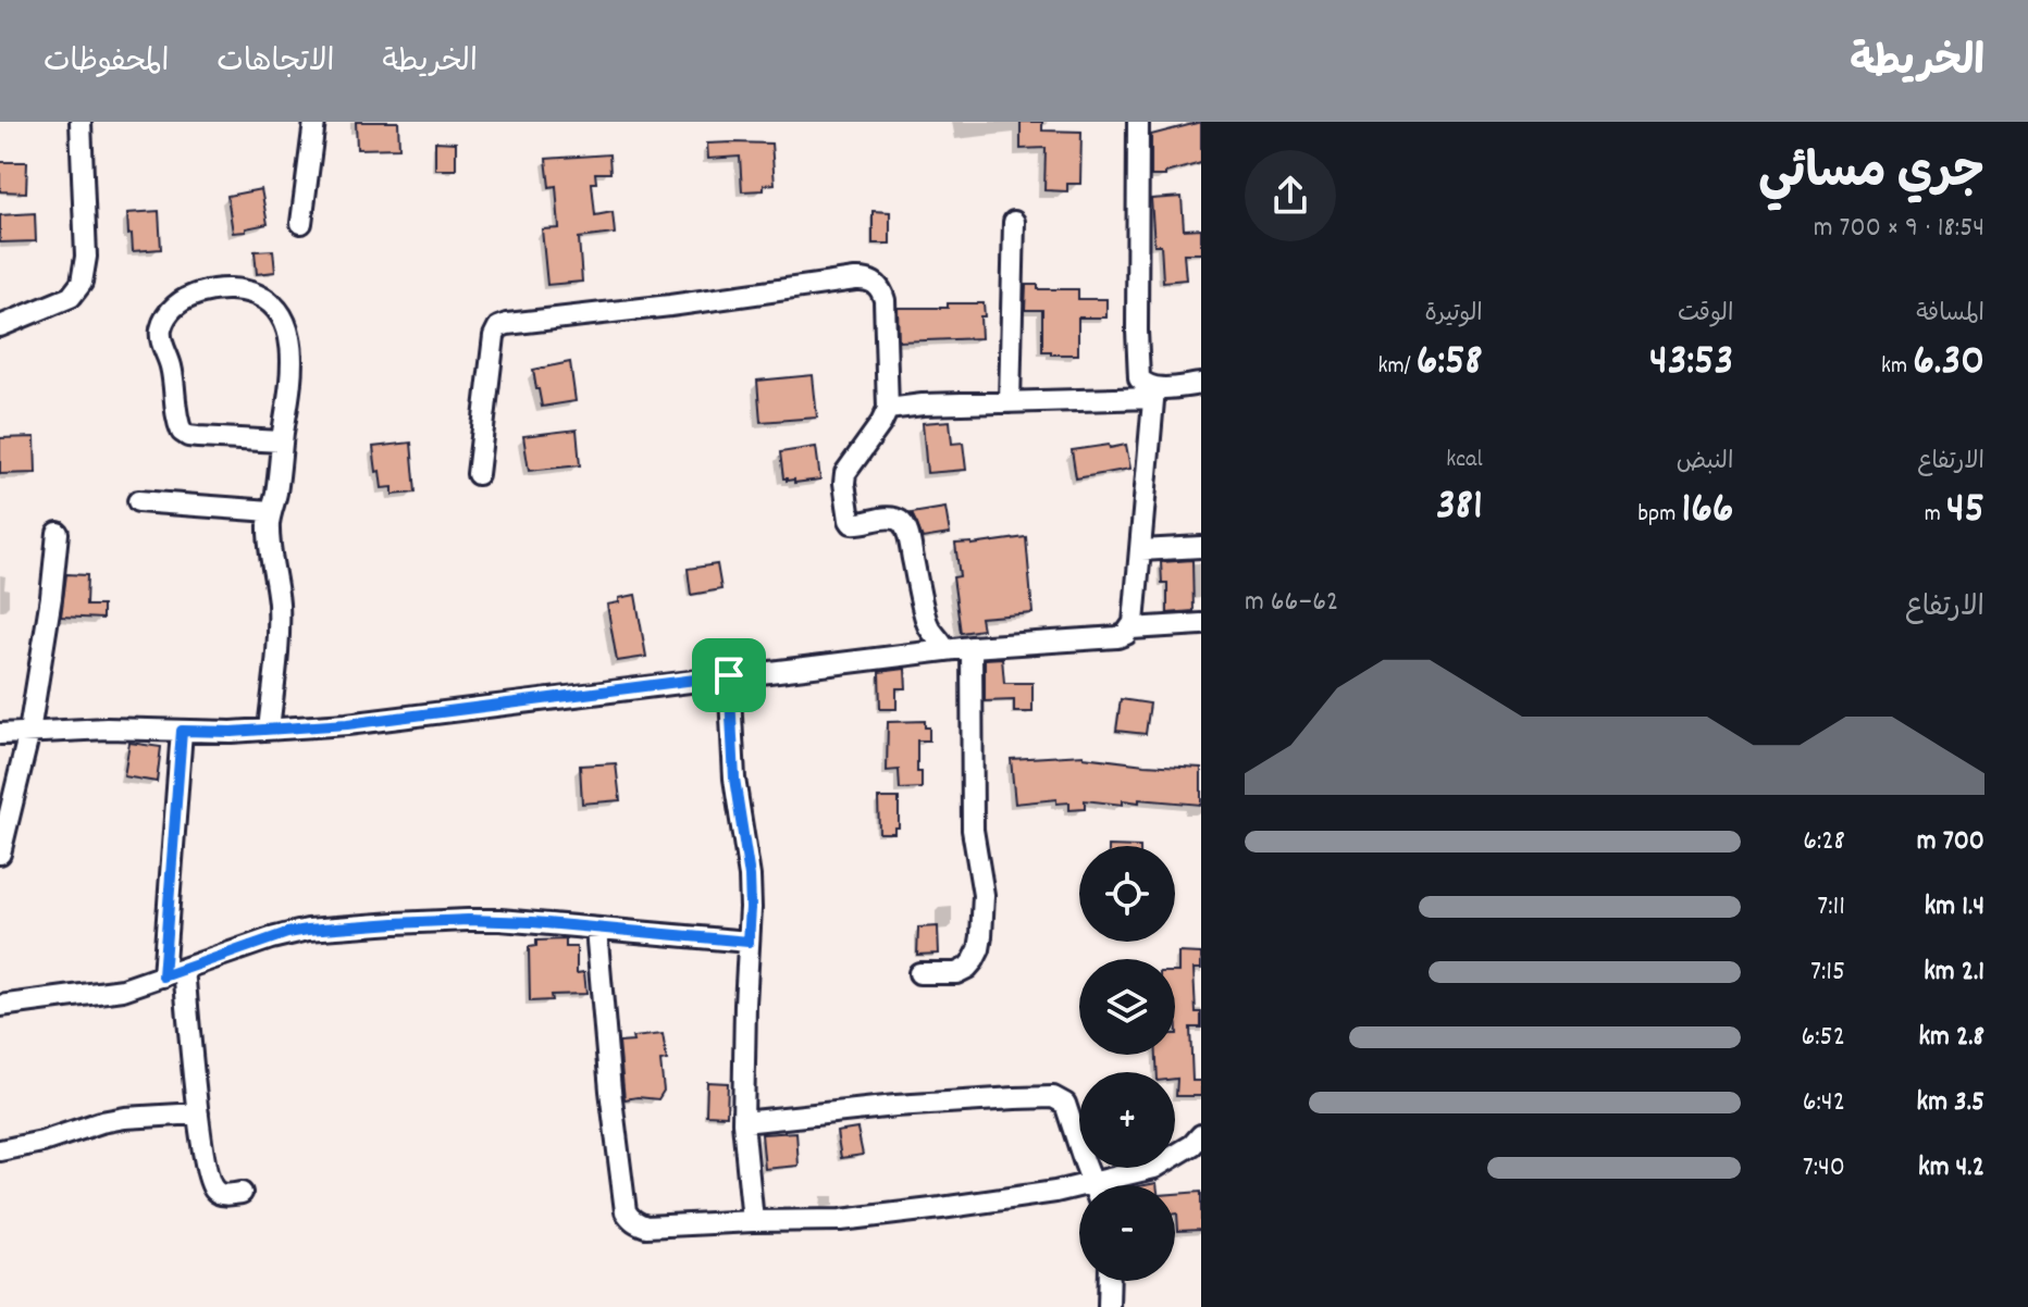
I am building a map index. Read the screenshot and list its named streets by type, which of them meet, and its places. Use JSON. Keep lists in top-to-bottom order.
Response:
{
  "page": {
    "header": "الخريطة",
    "nav": ["الخريطة", "الاتجاهات", "المحفوظات"],
    "heading": ["جري مسائي", "18:54 · 9 × 700 m"],
    "stats": [
      ["المسافة", "6.30 km"],
      ["الوقت", "43:53"],
      ["الوتيرة", "6:58 /km"],
      ["الارتفاع", "45 m"],
      ["النبض", "166 bpm"],
      ["kcal", "381"]
    ],
    "chart": ["الارتفاع", "62–66 m"],
    "list": [
      {
        "name": "700 m",
        "note": "6:28"
      },
      {
        "name": "1.4 km",
        "note": "7:11"
      },
      {
        "name": "2.1 km",
        "note": "7:15"
      },
      {
        "name": "2.8 km",
        "note": "6:52"
      },
      {
        "name": "3.5 km",
        "note": "6:42"
      },
      {
        "name": "4.2 km",
        "note": "7:40"
      }
    ],
    "map_buttons": ["+", "−"]
  }
}
